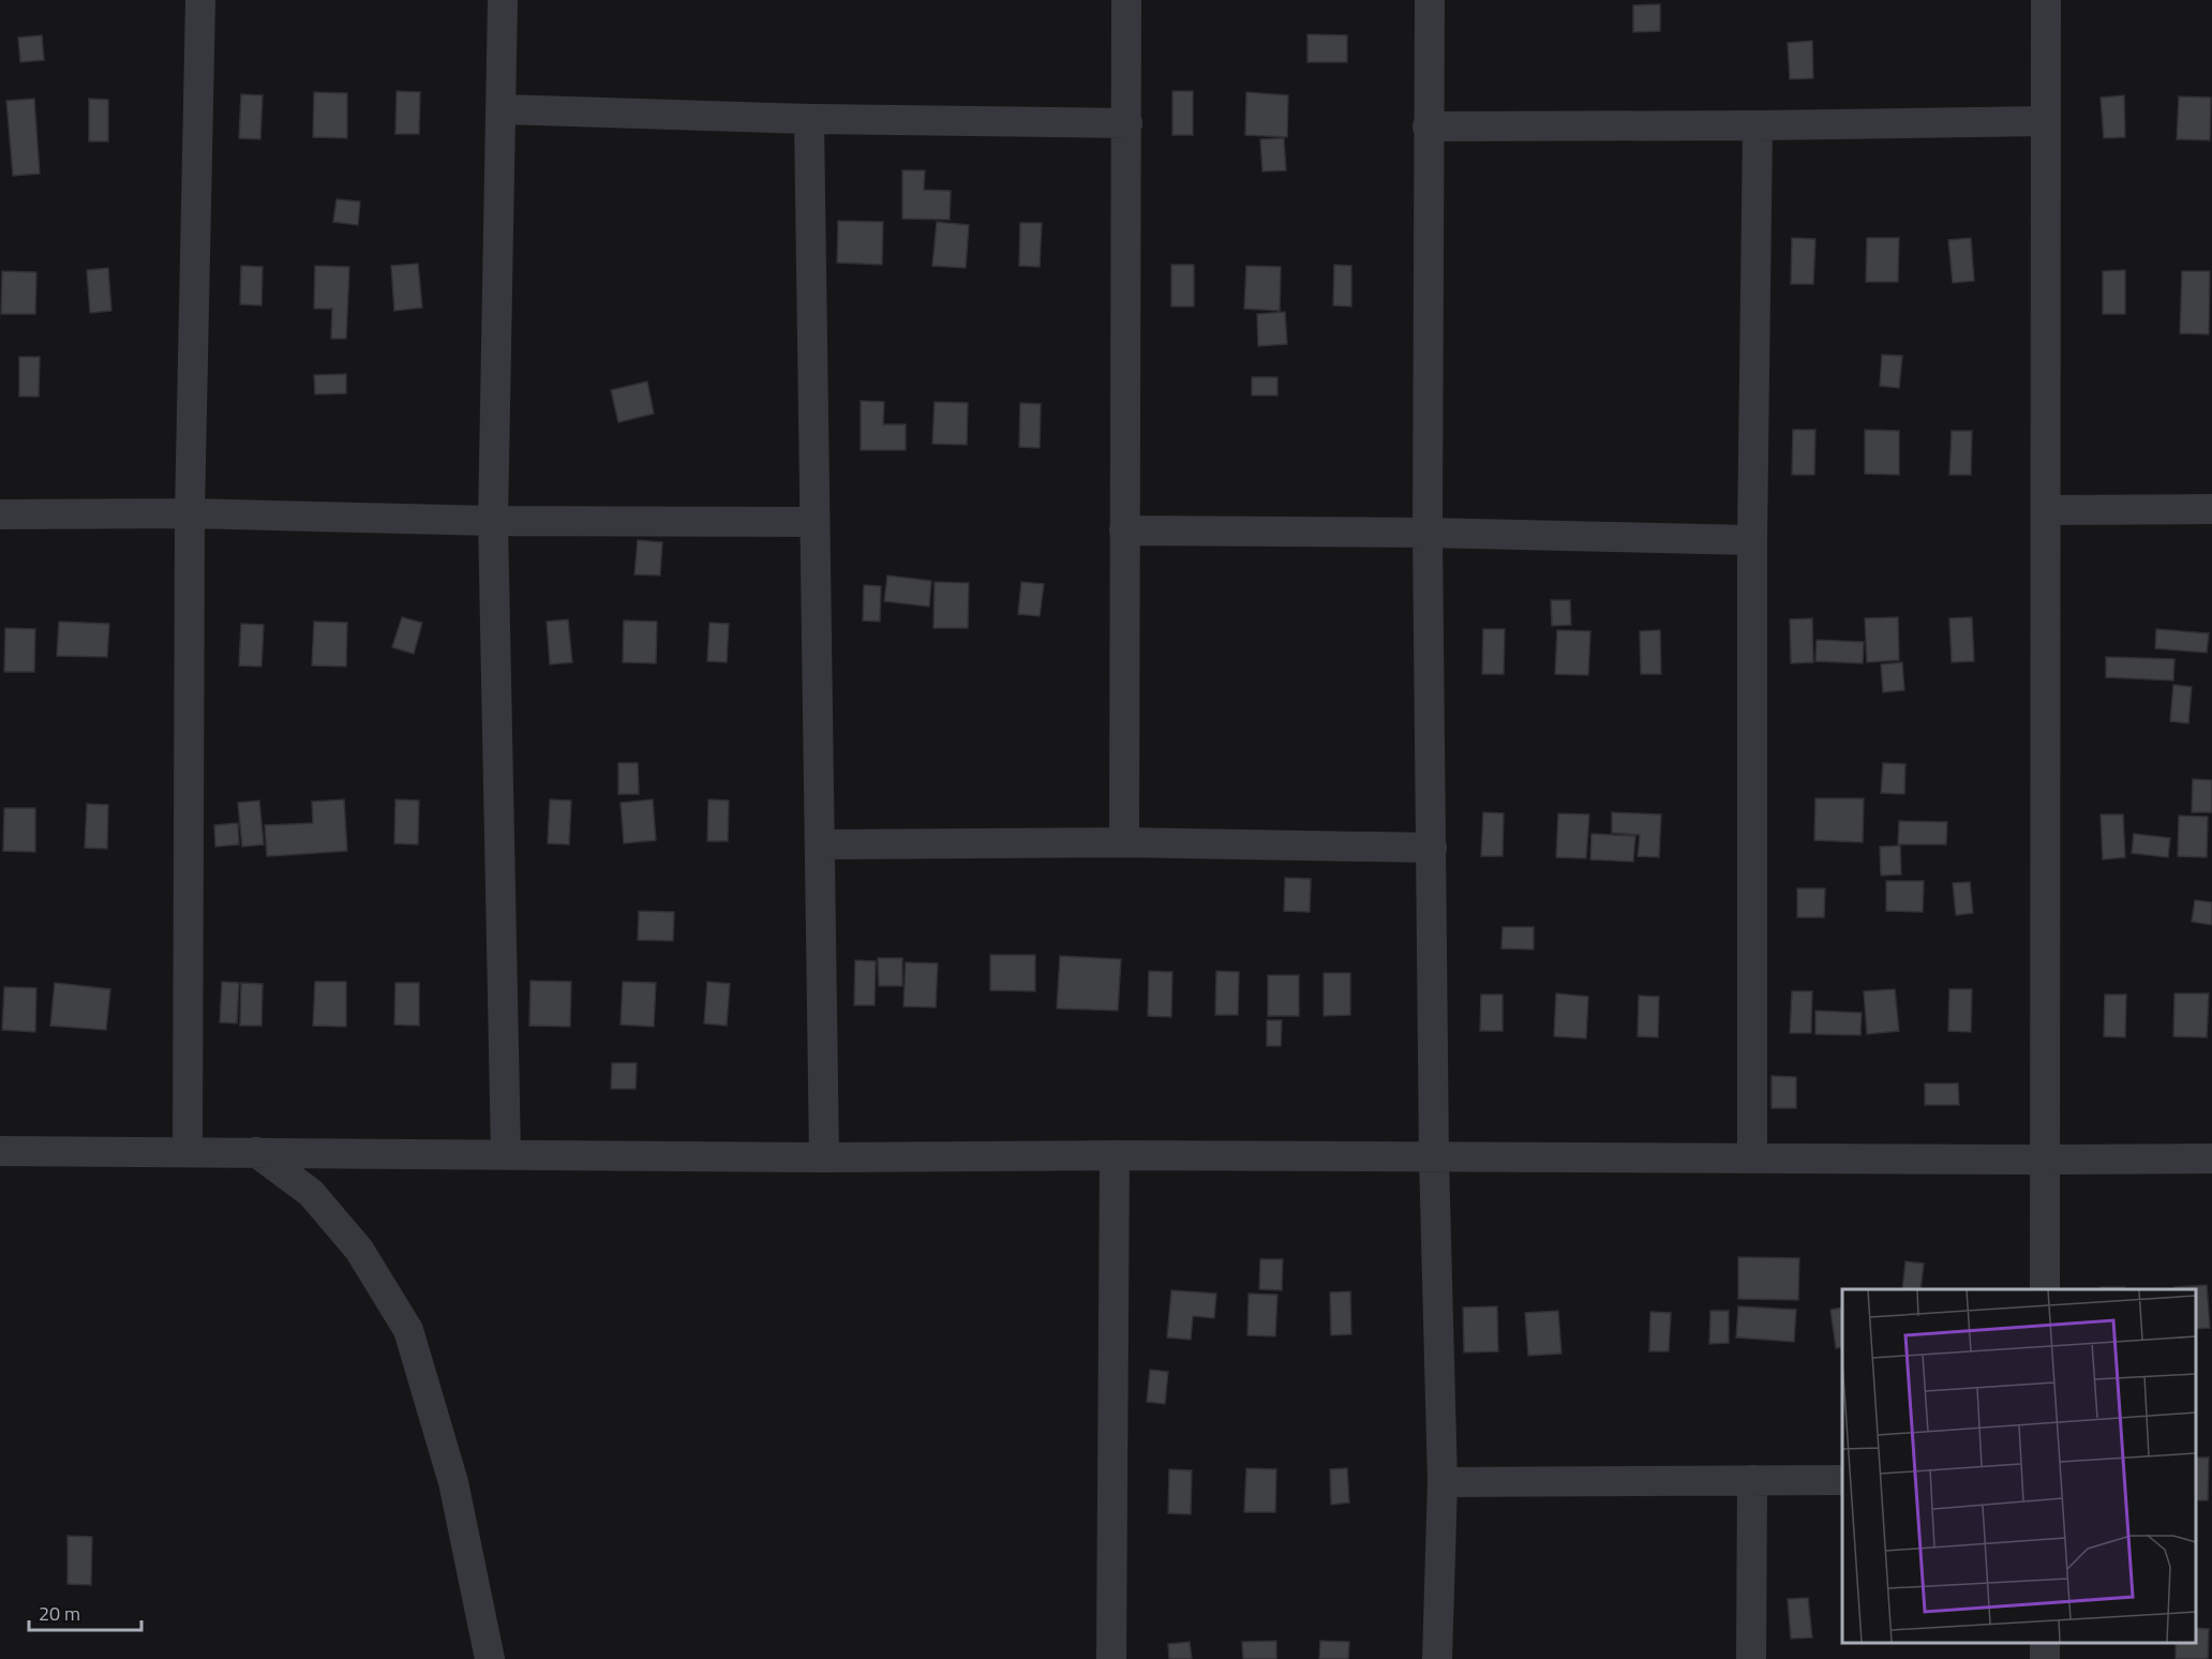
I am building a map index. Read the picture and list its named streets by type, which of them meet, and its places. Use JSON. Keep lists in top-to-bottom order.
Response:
{
  "scale_bar": "20 m"
}
